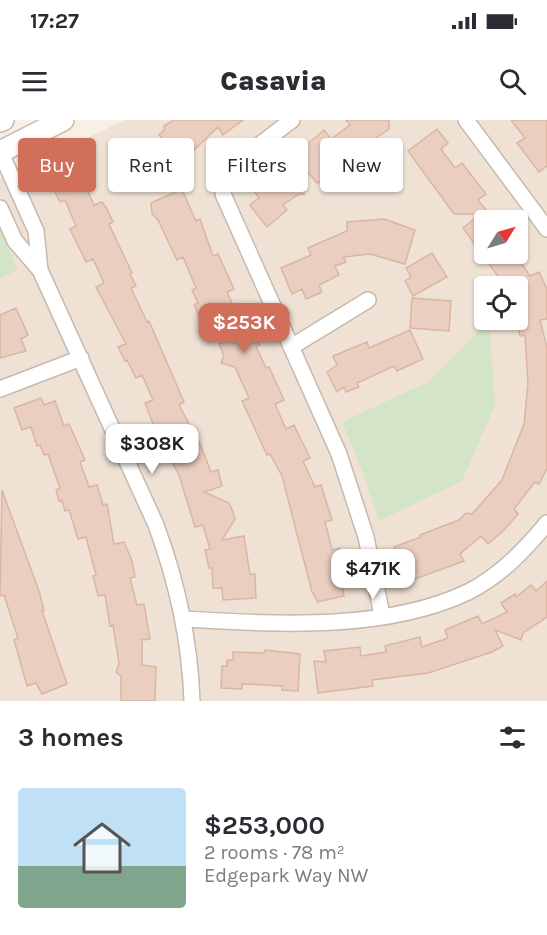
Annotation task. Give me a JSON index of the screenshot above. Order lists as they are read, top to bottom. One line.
{"north":"top right","page":{"status":"17:27","header":"Casavia","chip":["Buy","Rent","Filters","New"],"price":["$253K","$308K","$471K"],"heading":"3 homes","list":[{"name":"$253,000","note":"2 rooms · 78 m² · Edgepark Way NW"}]}}
